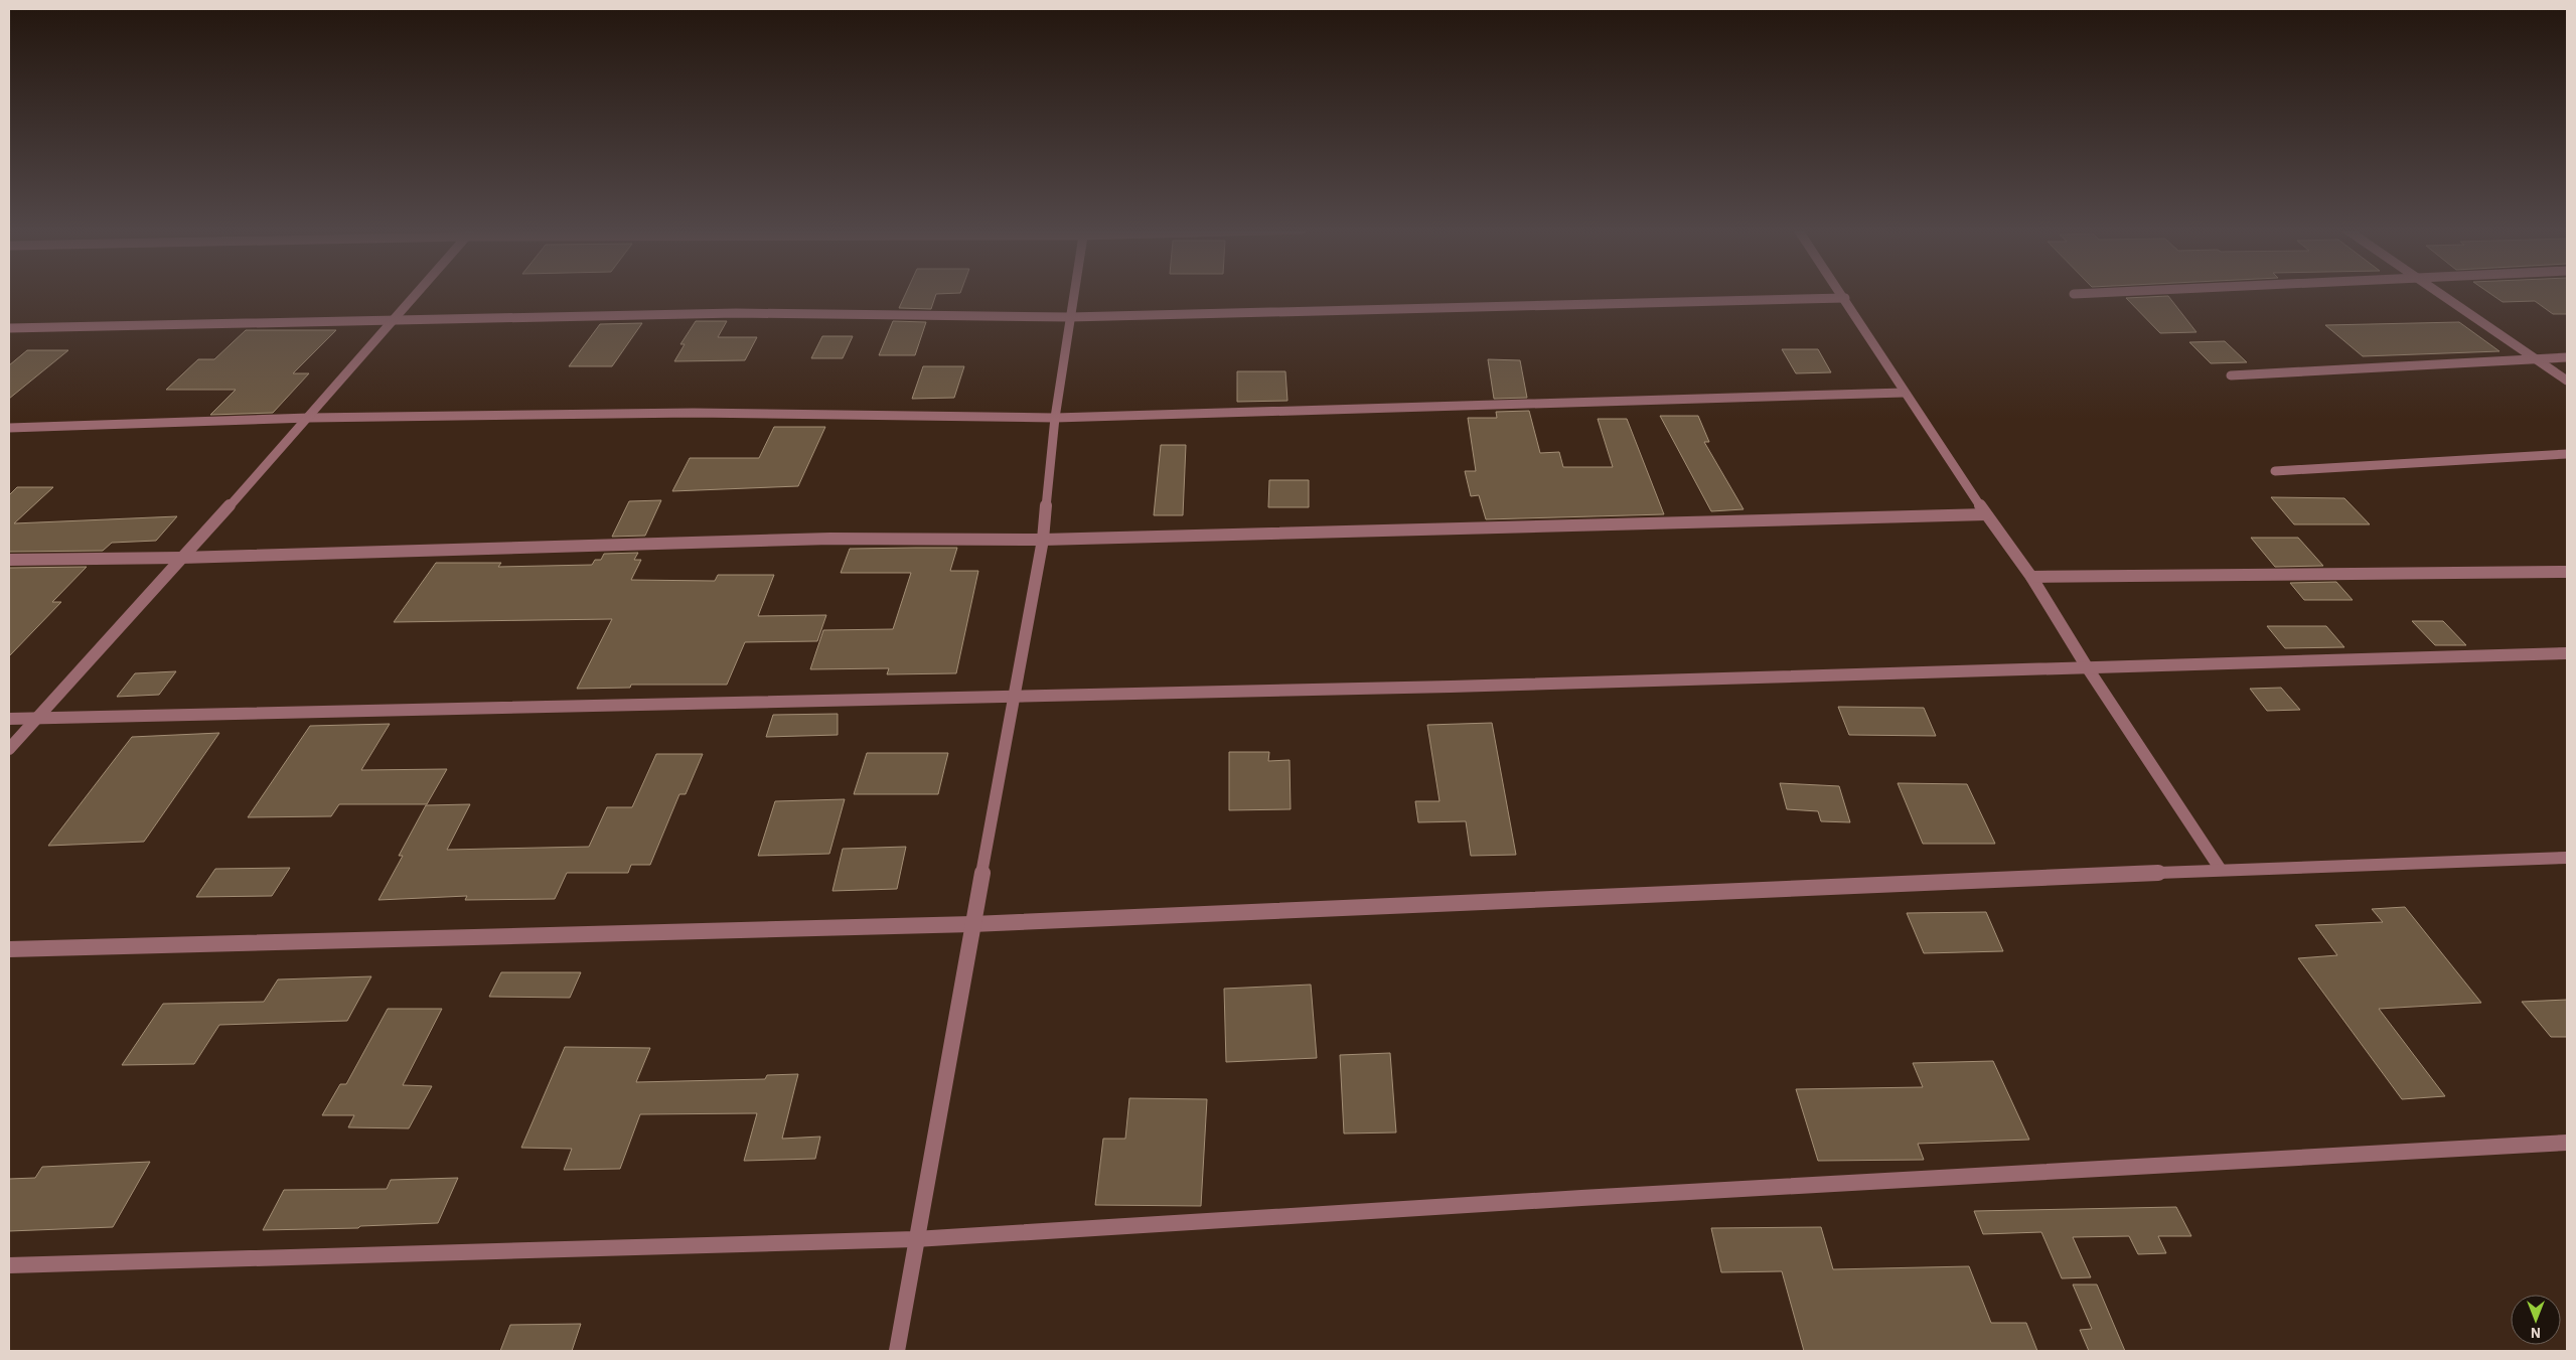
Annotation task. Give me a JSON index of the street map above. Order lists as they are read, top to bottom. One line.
{"north":"bottom"}
